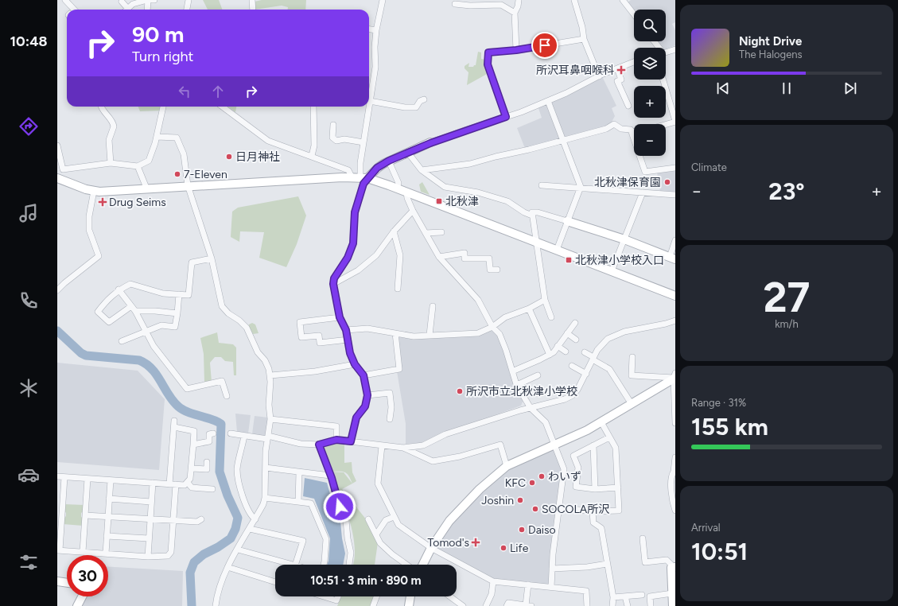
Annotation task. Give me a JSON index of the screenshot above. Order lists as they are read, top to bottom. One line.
{"places":{"health":["所沢耳鼻咽喉科","Drug Seims","Tomod's"],"other":["日月神社","7-Eleven","北秋津保育園","所沢市立北秋津小学校","わいず","KFC","Joshin","SOCOLA所沢","Daiso","Life"],"transit":["北秋津","北秋津小学校入口"]},"page":{"tabs":"10:48","map_buttons":["+","−"],"turn":["90 m","Turn right"],"song":["Night Drive","The Halogens"],"tile":["Climate",["27","km/h"],["Range · 31%","155 km"],["Arrival","10:51"]],"heat":["−","23°","+"],"limit":"30","trip":"10:51 · 3 min · 890 m"}}
